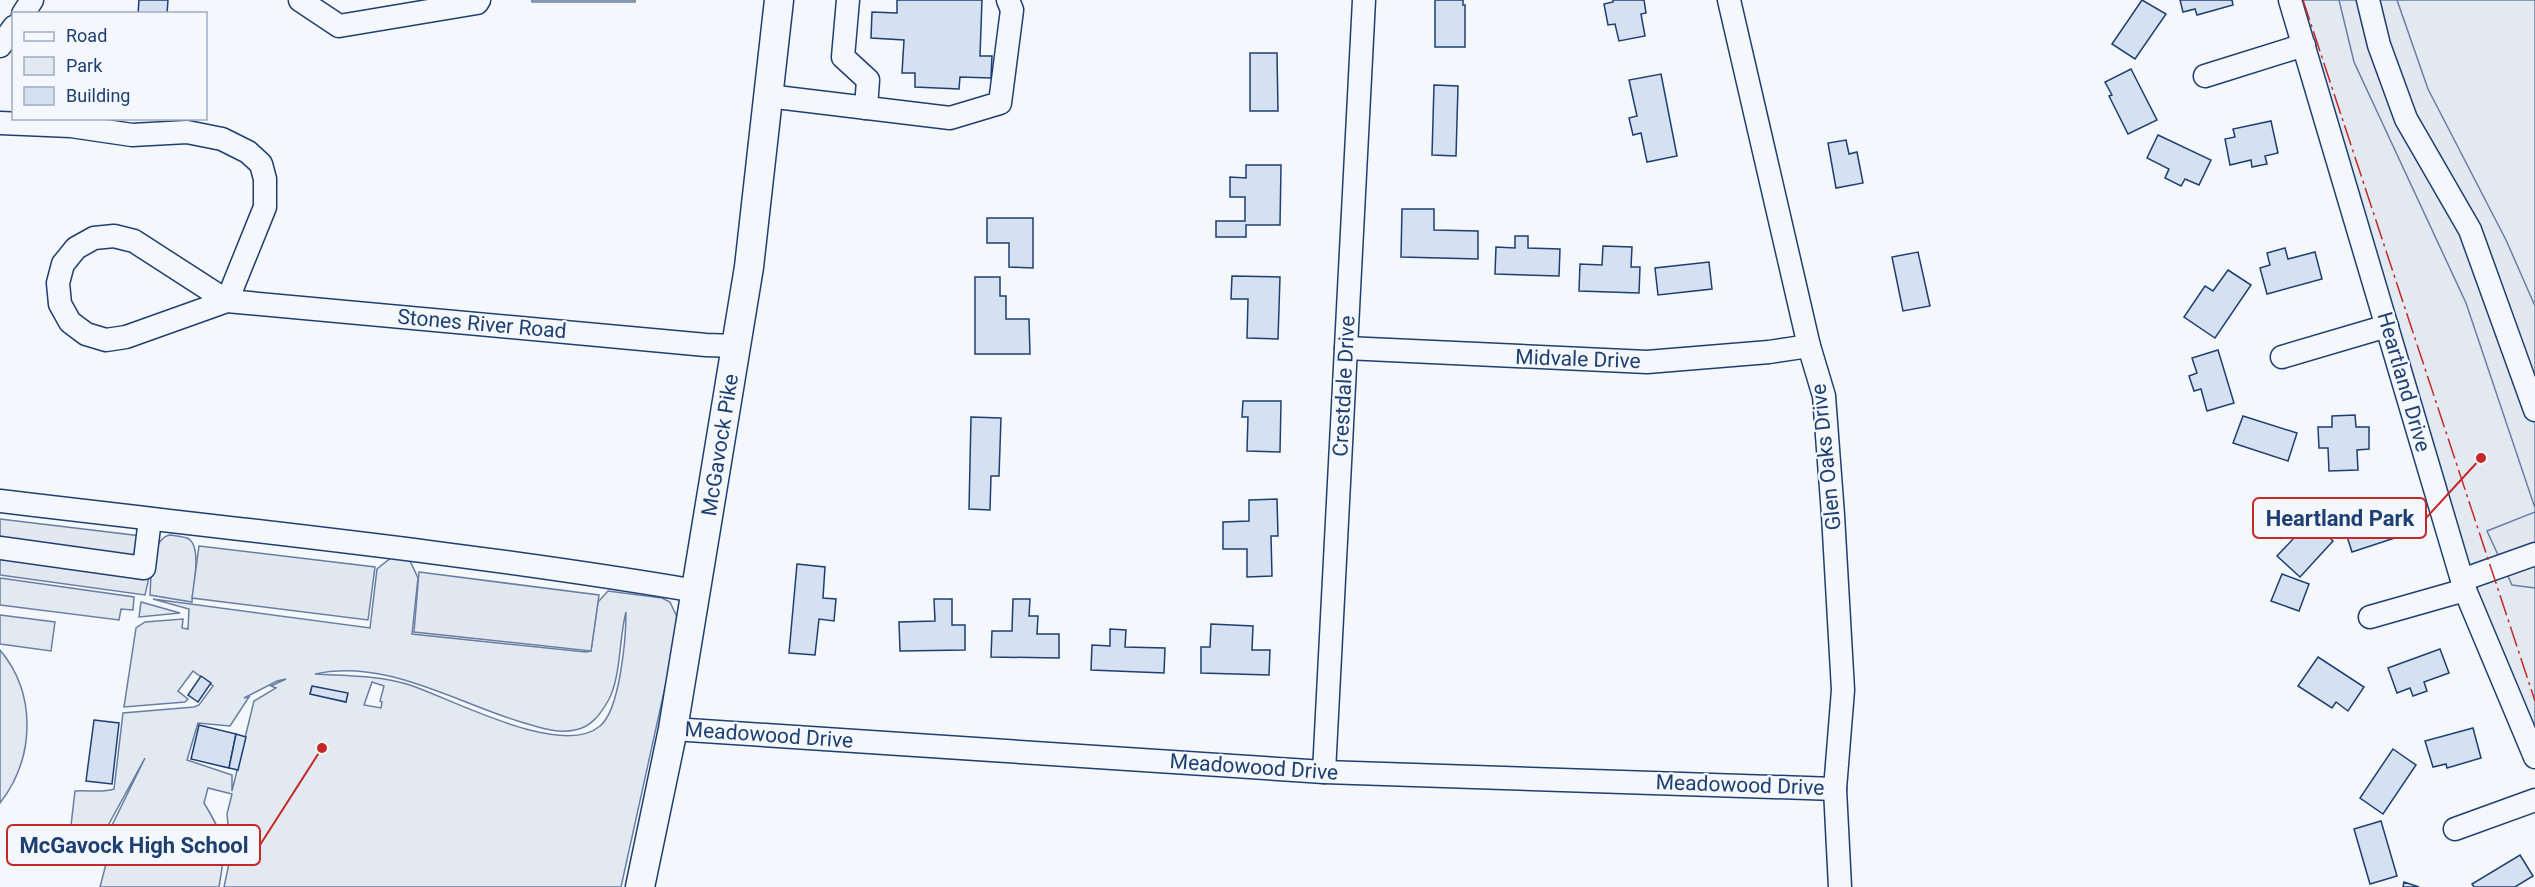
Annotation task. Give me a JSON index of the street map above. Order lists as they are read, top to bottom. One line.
{"streets":{"main road":["McGavock Pike"],"street":["Stones River Road","Midvale Drive","Heartland Drive","Crestdale Drive","Glen Oaks Drive","Meadowood Drive"]},"crossings":[["Stones River Road","McGavock Pike"],["Midvale Drive","Crestdale Drive"],["Midvale Drive","Glen Oaks Drive"],["Crestdale Drive","Meadowood Drive"],["McGavock Pike","Meadowood Drive"],["Glen Oaks Drive","Meadowood Drive"]],"places":["Heartland Park","McGavock High School"],"legend":["Road","Park","Building"]}
